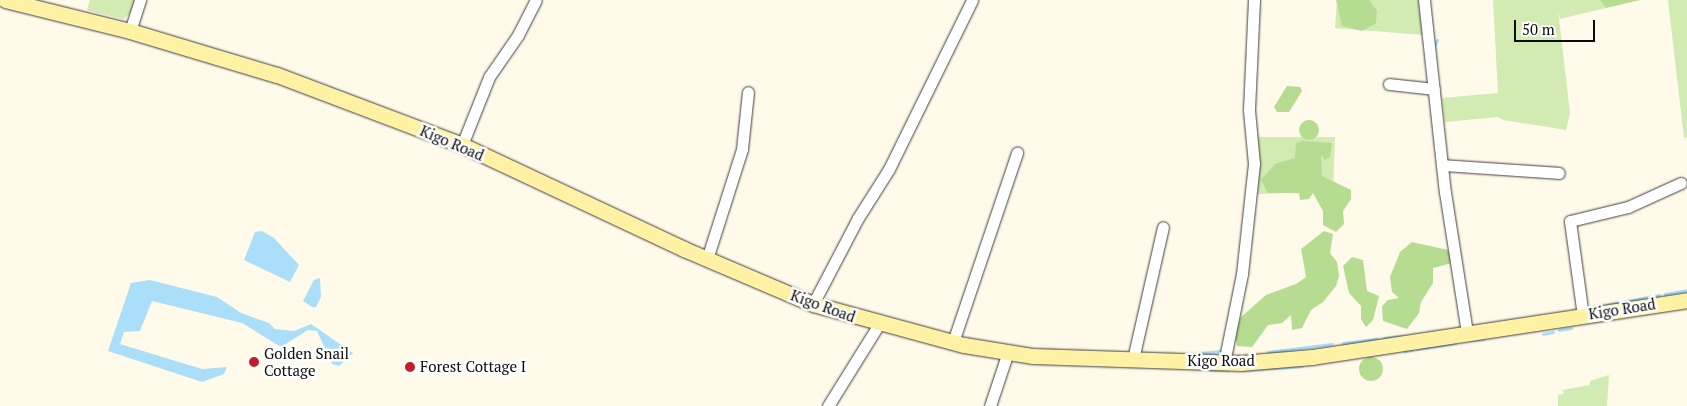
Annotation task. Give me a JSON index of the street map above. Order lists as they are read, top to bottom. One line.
{"streets":{"street":["Kigo Road"]},"places":["Golden Snail Cottage","Forest Cottage I"],"scale_bar":"50 m"}
